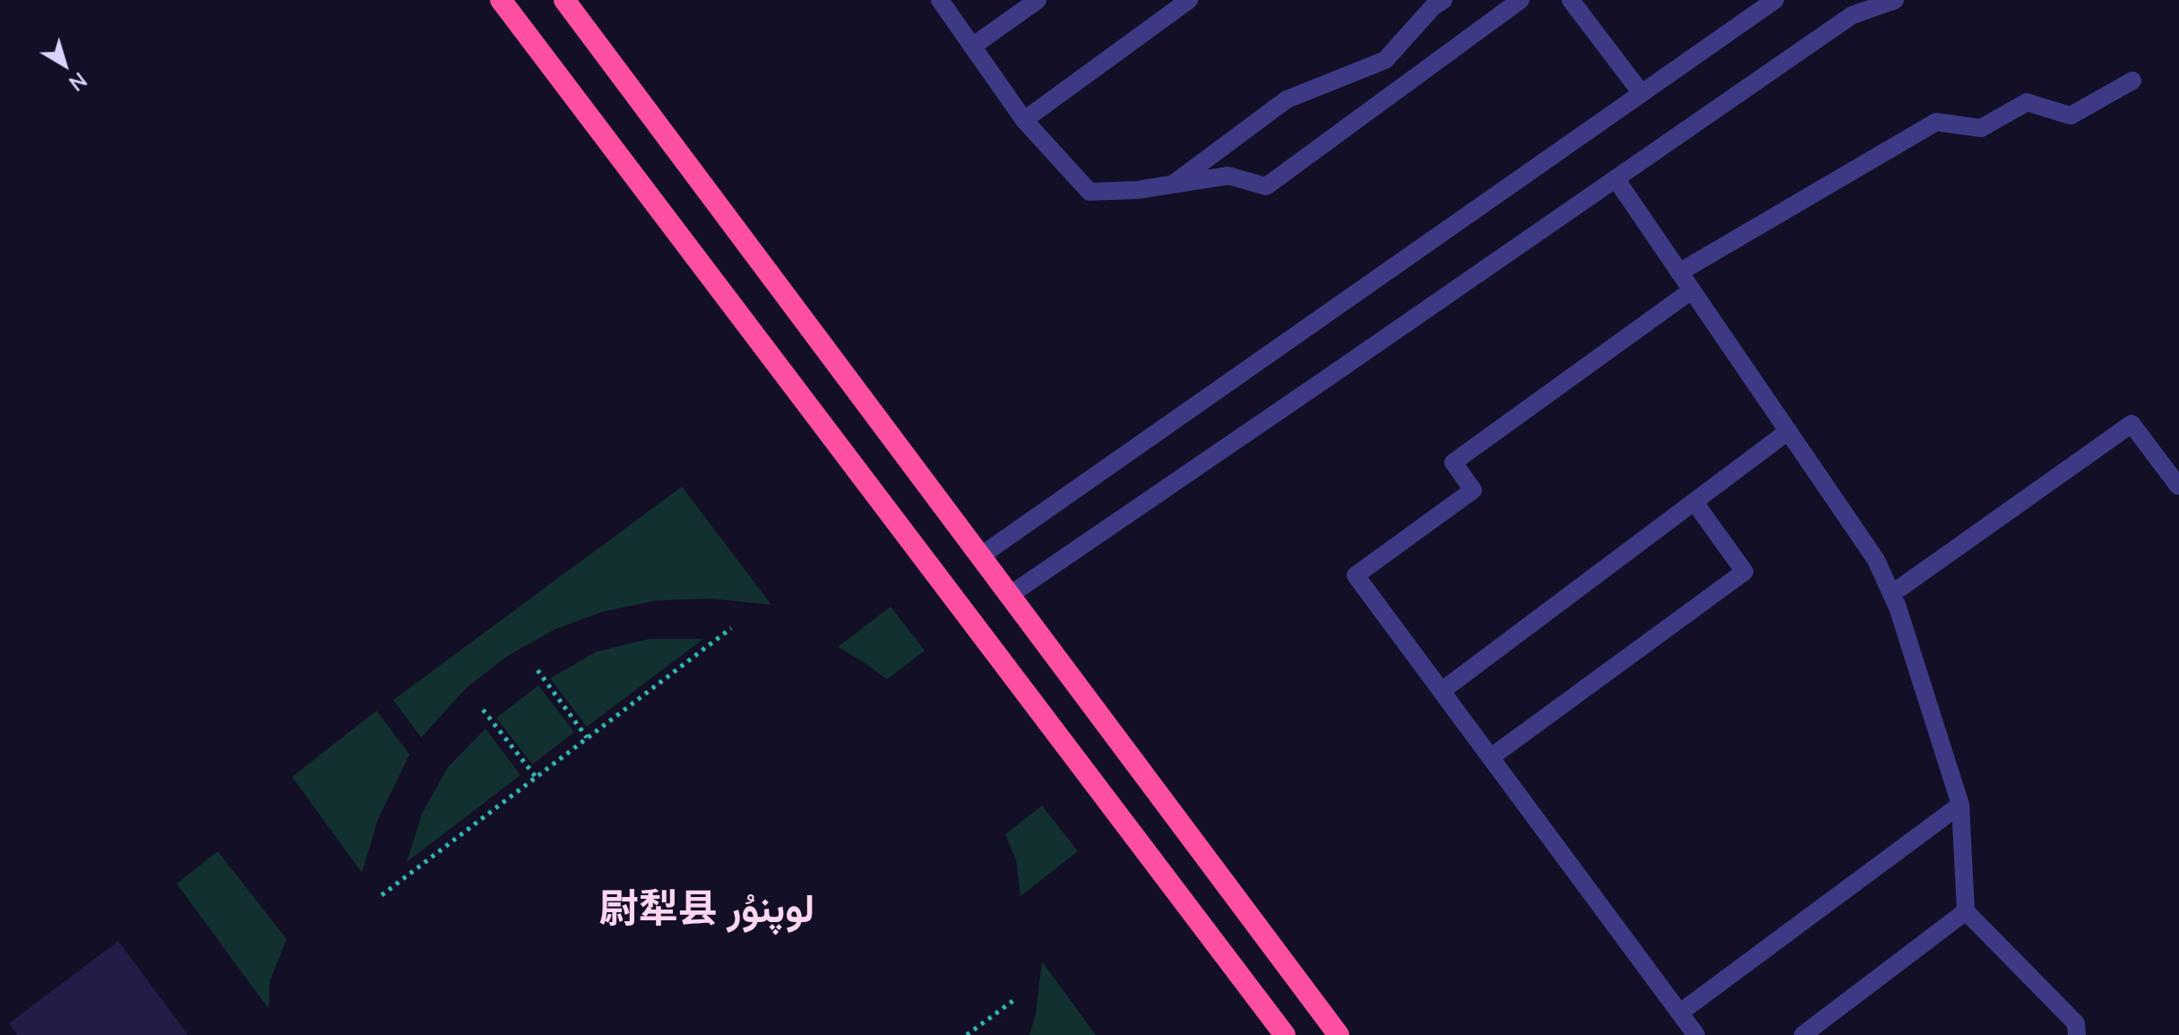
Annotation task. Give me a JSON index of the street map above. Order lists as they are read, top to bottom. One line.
{"districts":["尉犁县 لوپنۇر"],"north":"bottom right"}
